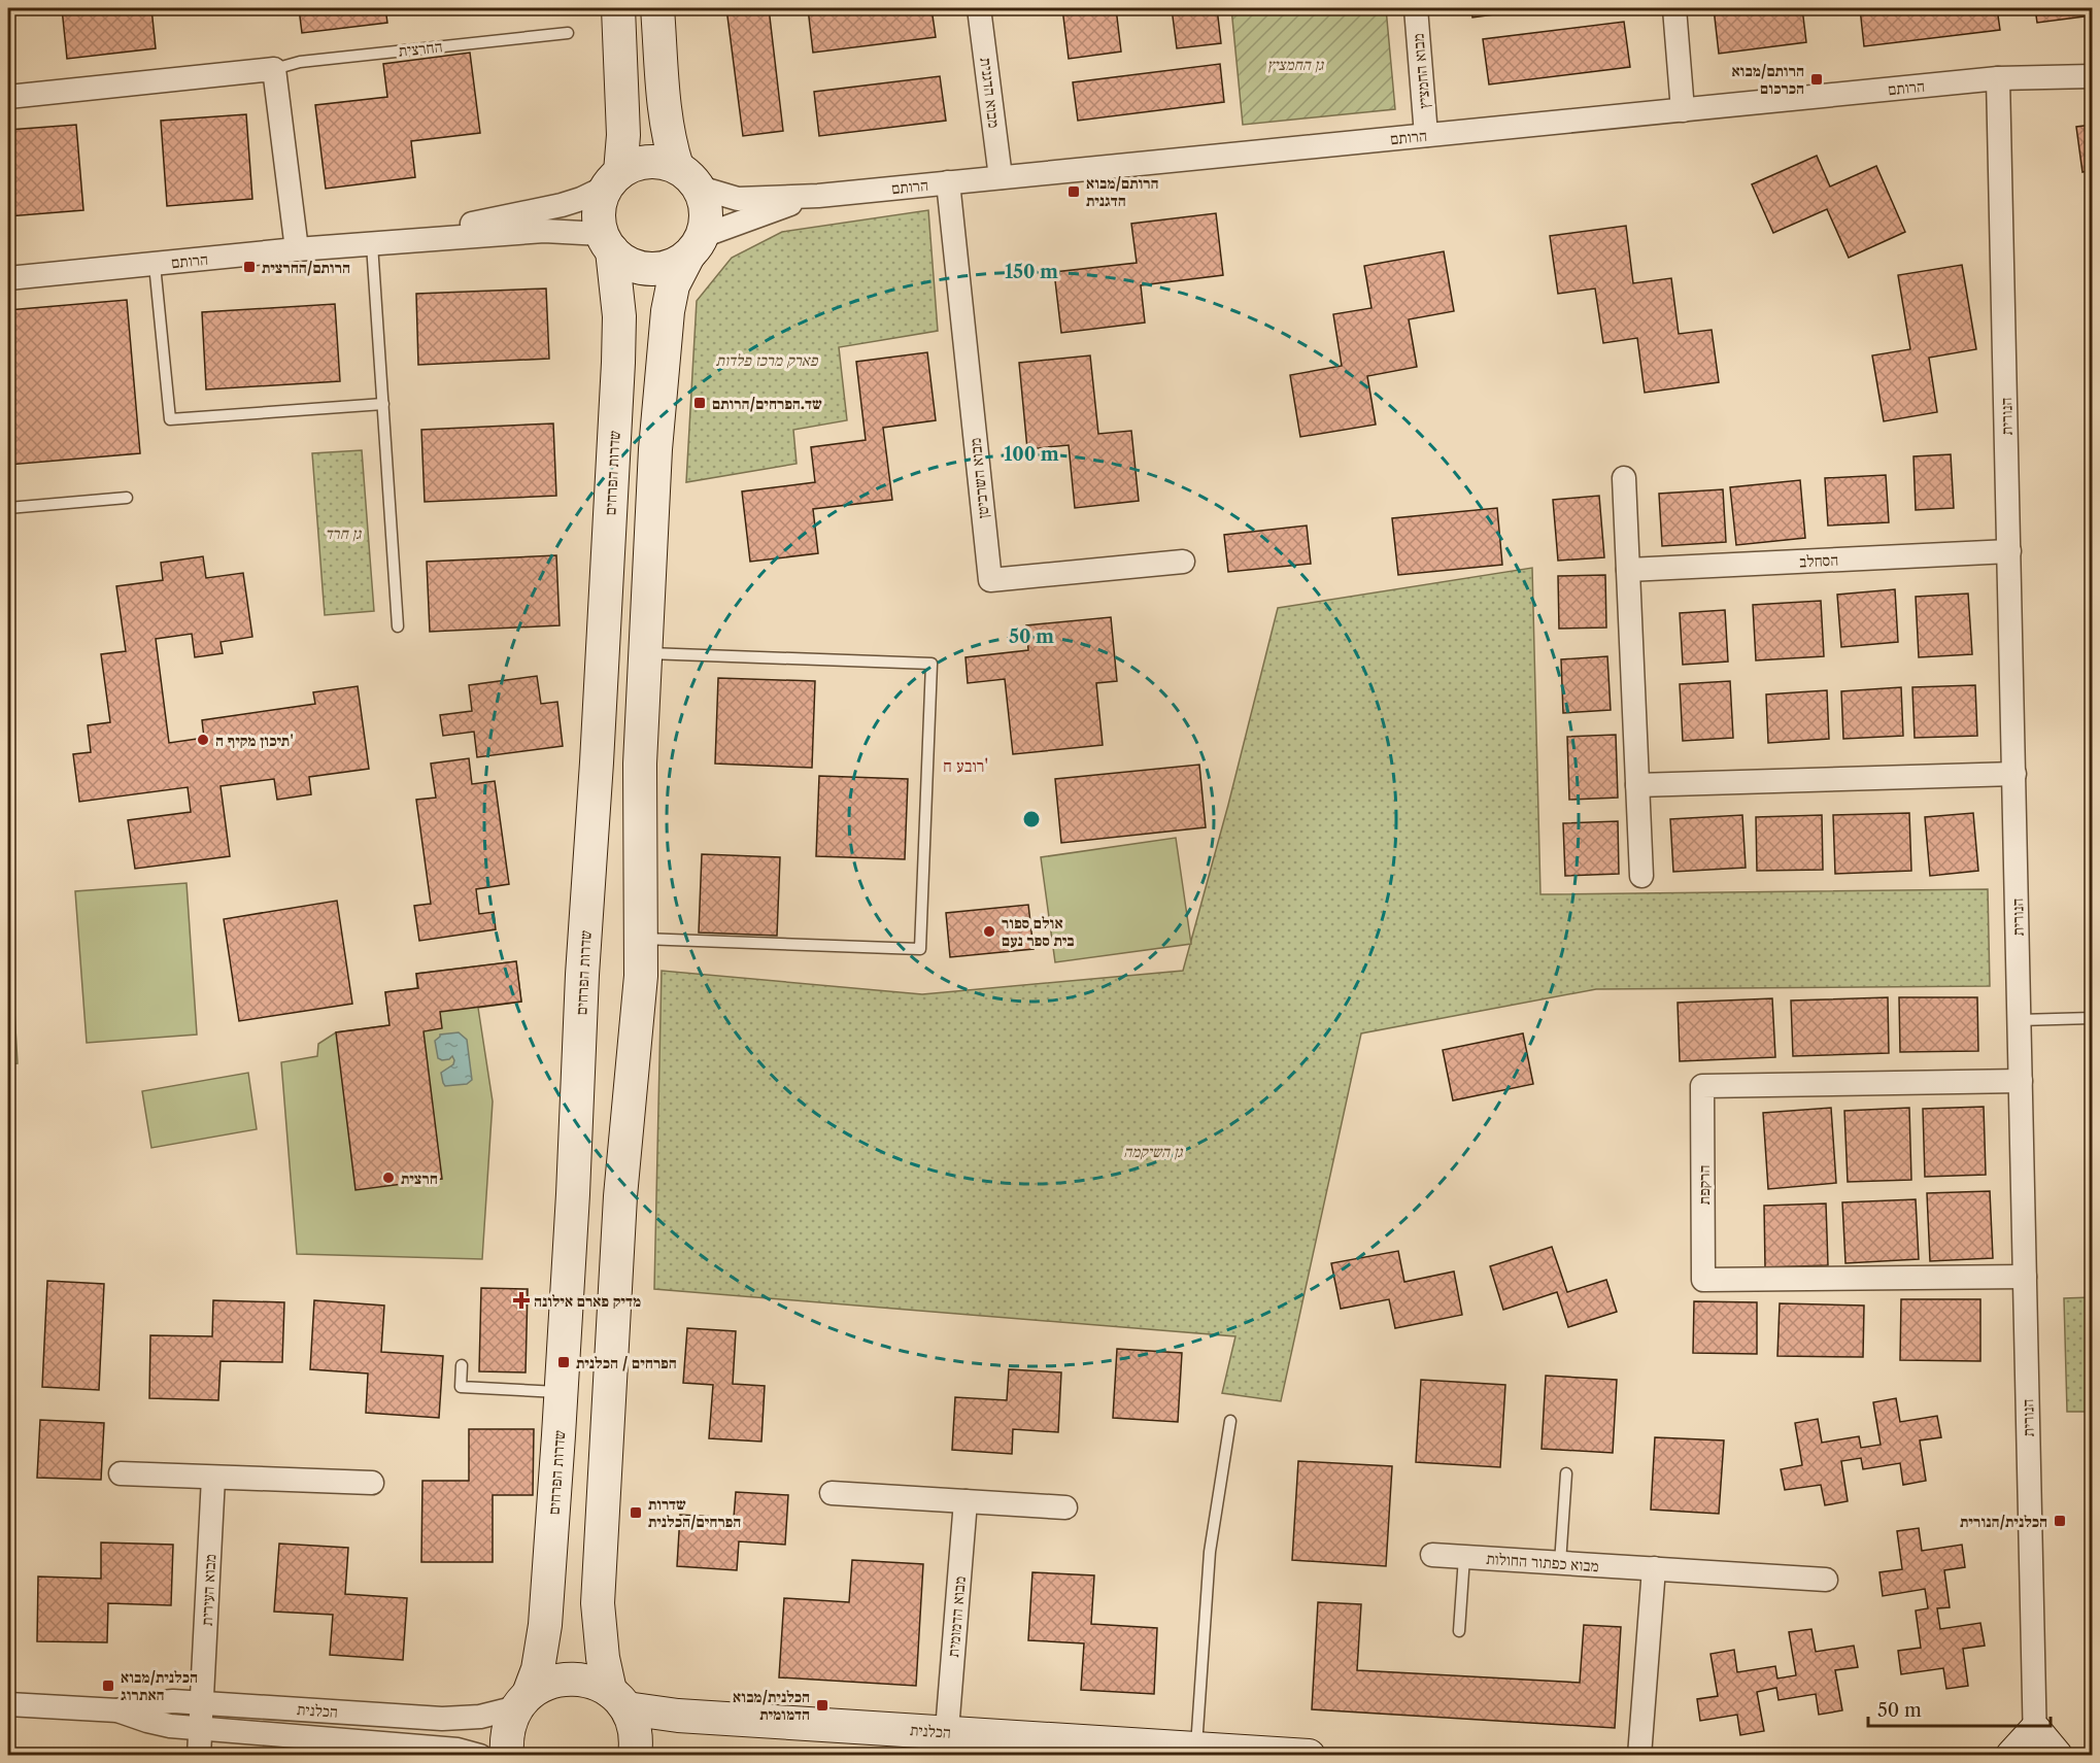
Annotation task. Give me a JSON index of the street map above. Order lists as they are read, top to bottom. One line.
{"streets":{"street":["החרצית","מבוא החמציץ","הרותם","מבוא הדגנית","הנורית","שדרות הפרחים","מבוא השרביטן","הסחלב","הרקפת","מבוא כפתור החולות","מבוא העירית","מבוא הדמומית","הכלנית"]},"crossings":[["מבוא החמציץ","הרותם"],["הרותם","מבוא הדגנית"],["הרותם","הנורית"],["הרותם","שדרות הפרחים"],["הרותם","מבוא השרביטן"],["הנורית","הסחלב"],["הנורית","הרקפת"],["שדרות הפרחים","הכלנית"],["מבוא העירית","הכלנית"],["מבוא הדמומית","הכלנית"]],"districts":["רובע ח'"],"parks":["גן החמציץ","פארק מרכז פלדות","גן חרד","גן השיקמה"],"places":{"transit":["הרותם/מבוא הכרכום","הרותם/מבוא הדגנית","הרותם/החרצית","שד.הפרחים/הרותם","הפרחים / הכלנית","שדרות הפרחים/הכלנית","הכלנית/הנורית","הכלנית/מבוא האתרוג","הכלנית/מבוא הדמומית"],"other":["תיכון מקיף ה'","אולם ספור בית ספר נעם","חרצית"],"health":["מדיק פארם אילונה"]},"scale_bar":"50 m","rings":["150 m","100 m","50 m"]}
